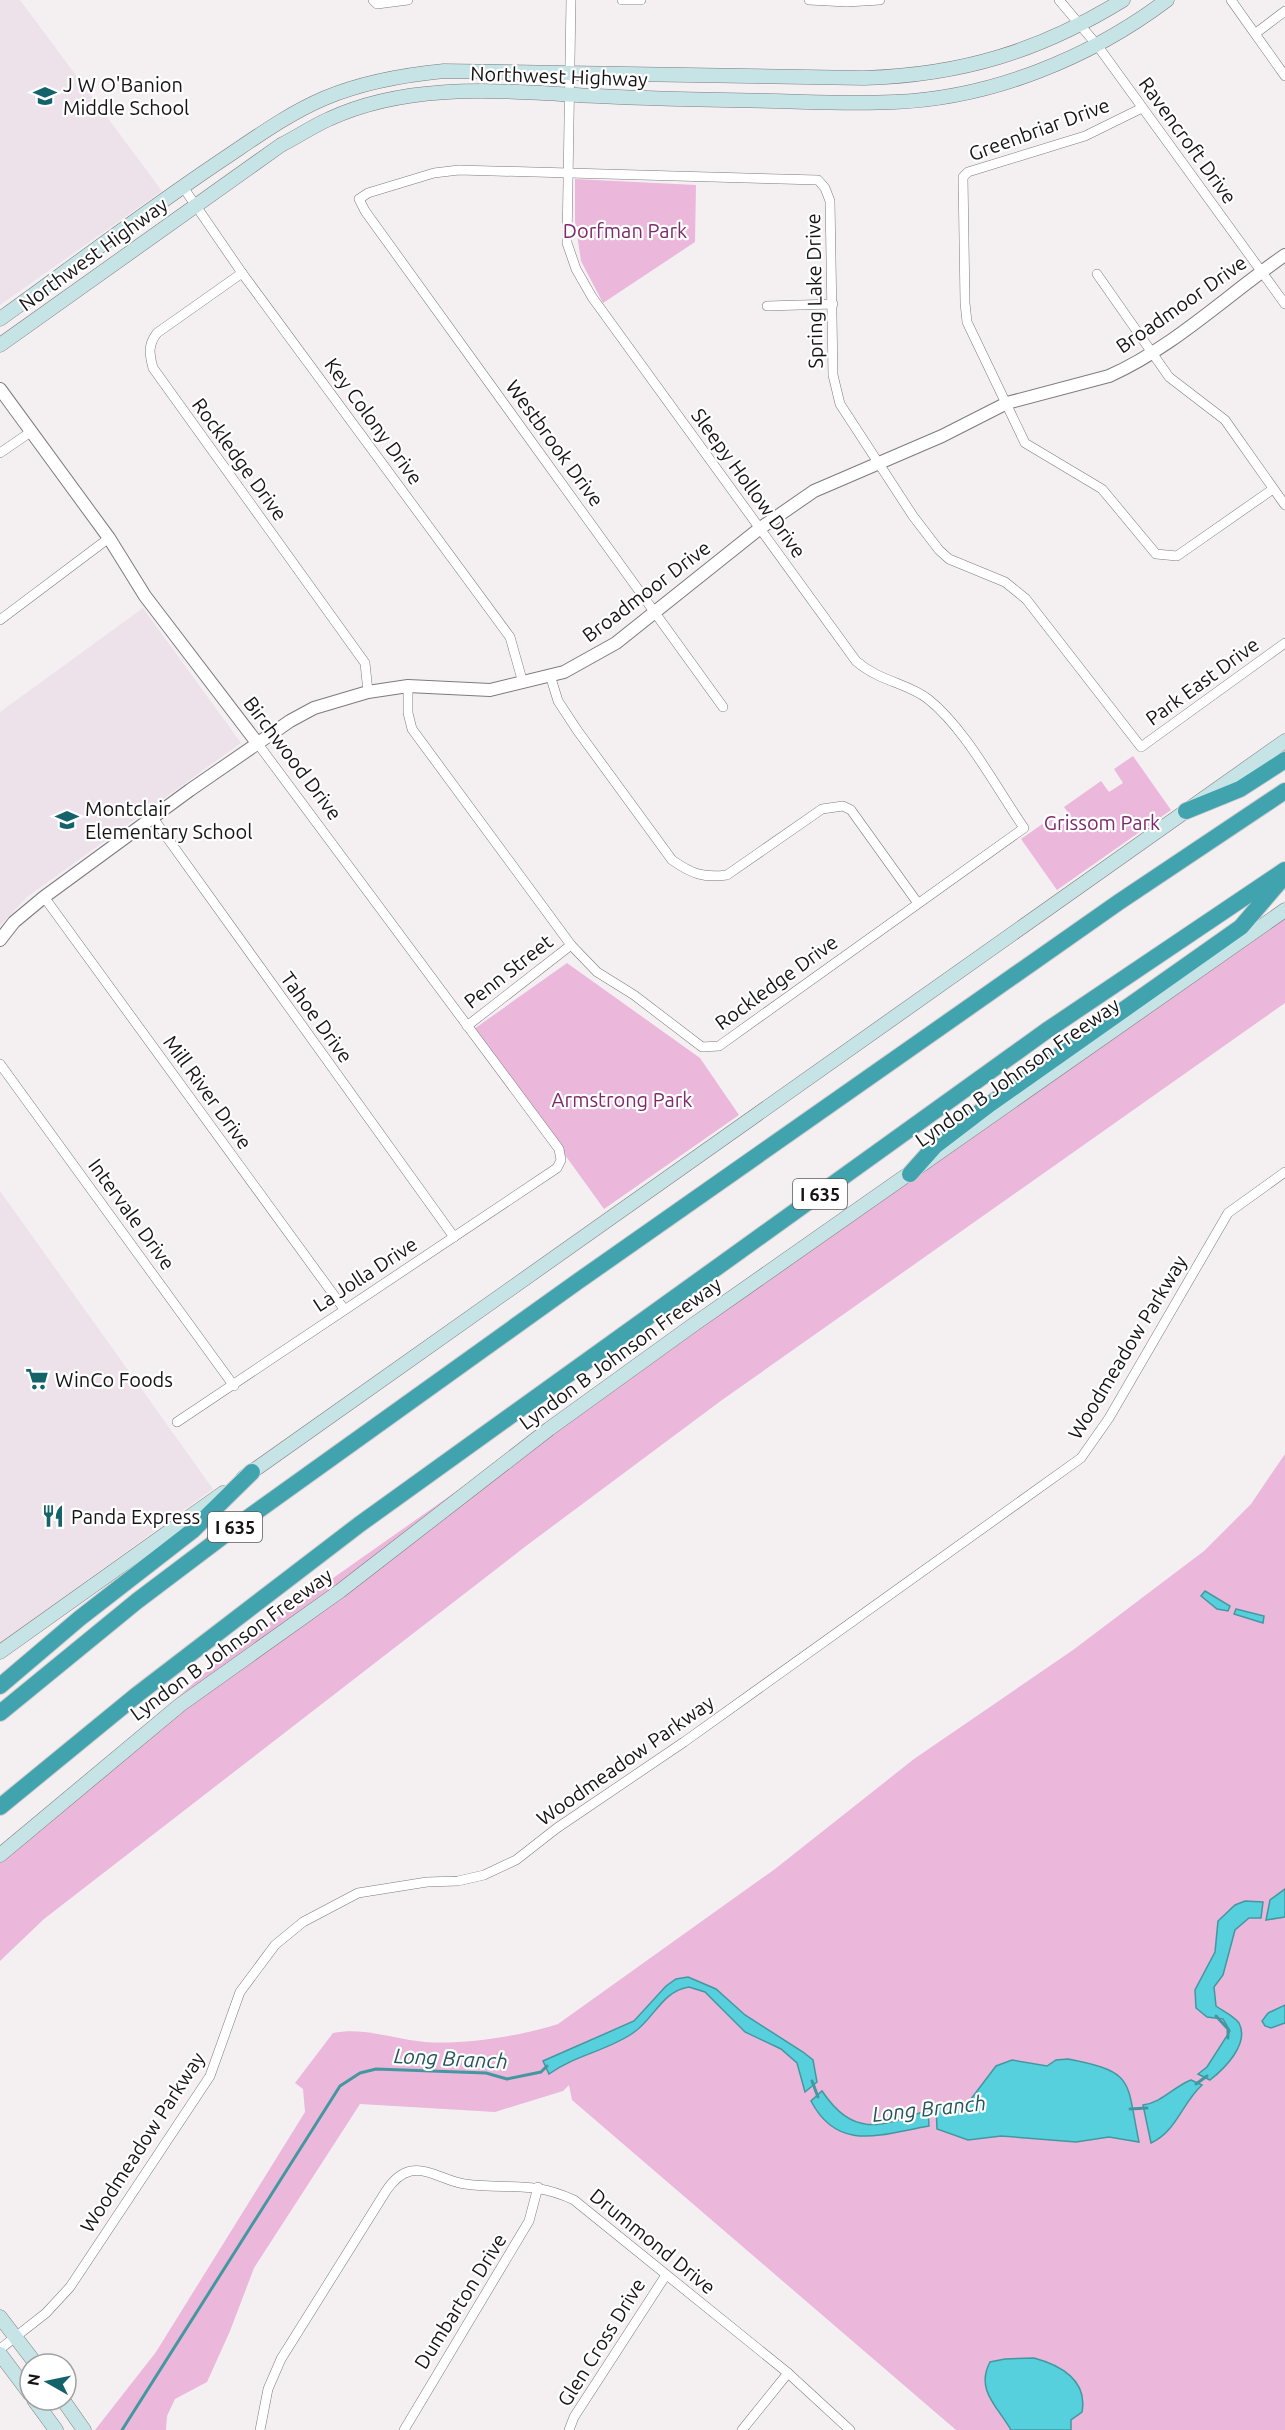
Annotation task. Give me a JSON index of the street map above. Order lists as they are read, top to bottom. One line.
{"streets":{"highway":["Lyndon B Johnson Freeway","I 635"],"main road":["Northwest Highway"],"street":["Greenbriar Drive","Ravencroft Drive","Spring Lake Drive","Broadmoor Drive","Key Colony Drive","Westbrook Drive","Rockledge Drive","Sleepy Hollow Drive","Park East Drive","Birchwood Drive","Penn Street","Tahoe Drive","Mill River Drive","Intervale Drive","La Jolla Drive","Woodmeadow Parkway","Drummond Drive","Dumbarton Drive","Glen Cross Drive"]},"crossings":[["Northwest Highway","Ravencroft Drive"],["Northwest Highway","Key Colony Drive"],["Northwest Highway","Sleepy Hollow Drive"],["Greenbriar Drive","Ravencroft Drive"],["Greenbriar Drive","Broadmoor Drive"],["Ravencroft Drive","Broadmoor Drive"],["Spring Lake Drive","Broadmoor Drive"],["Spring Lake Drive","Westbrook Drive"],["Spring Lake Drive","Sleepy Hollow Drive"],["Spring Lake Drive","Park East Drive"],["Broadmoor Drive","Key Colony Drive"],["Broadmoor Drive","Westbrook Drive"],["Broadmoor Drive","Rockledge Drive"],["Broadmoor Drive","Sleepy Hollow Drive"],["Broadmoor Drive","Birchwood Drive"],["Broadmoor Drive","Tahoe Drive"],["Broadmoor Drive","Mill River Drive"],["Key Colony Drive","Rockledge Drive"],["Rockledge Drive","Sleepy Hollow Drive"],["Rockledge Drive","Penn Street"],["Birchwood Drive","Penn Street"],["Birchwood Drive","La Jolla Drive"],["Tahoe Drive","La Jolla Drive"],["Mill River Drive","La Jolla Drive"],["Intervale Drive","La Jolla Drive"],["Drummond Drive","Dumbarton Drive"],["Drummond Drive","Glen Cross Drive"]],"water":["Long Branch"],"parks":["Dorfman Park","Grissom Park","Armstrong Park"],"places":{"school or university":["J W O'Banion Middle School","Montclair Elementary School"],"supermarket":["WinCo Foods"],"restaurant":["Panda Express"]},"north":"left"}
